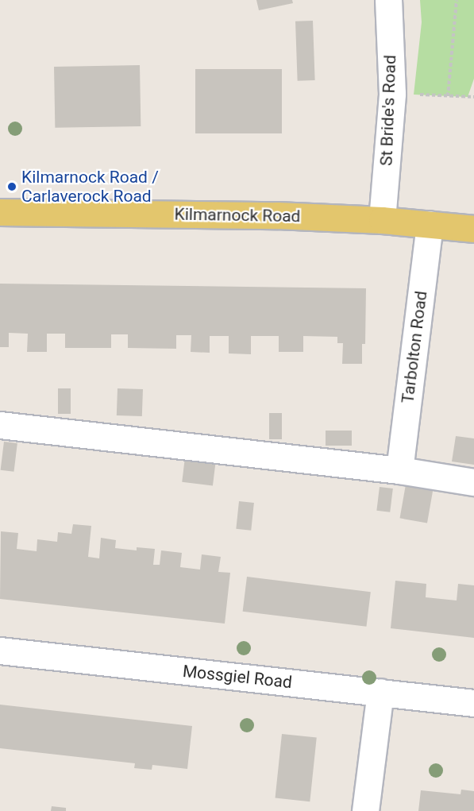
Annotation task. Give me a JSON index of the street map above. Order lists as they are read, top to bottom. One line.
{"streets":{"main road":["Kilmarnock Road"],"street":["St Bride's Road","Tarbolton Road","Mossgiel Road"]},"crossings":[["St Bride's Road","Kilmarnock Road"],["Kilmarnock Road","Tarbolton Road"]],"places":["Kilmarnock Road / Carlaverock Road"]}
